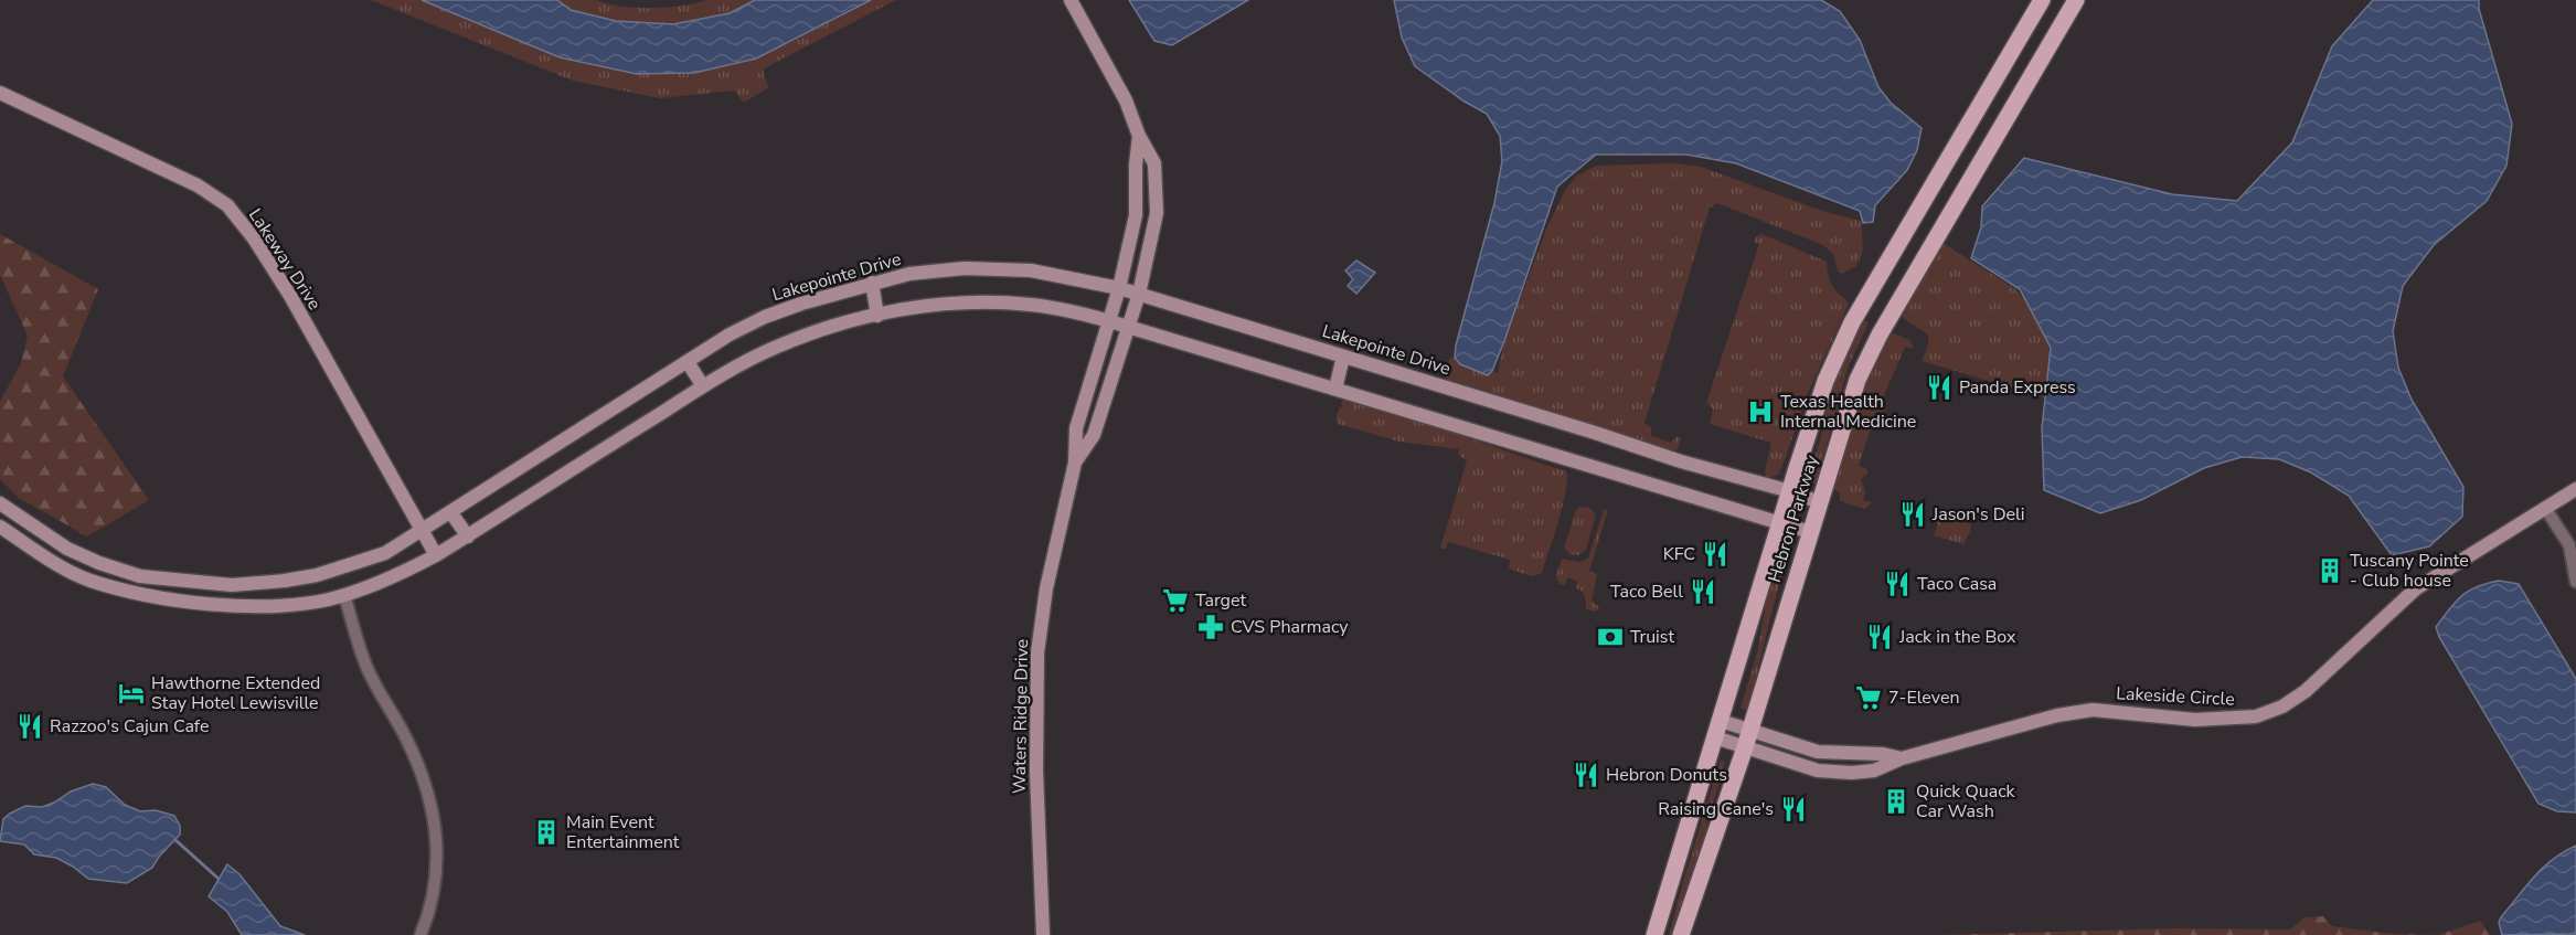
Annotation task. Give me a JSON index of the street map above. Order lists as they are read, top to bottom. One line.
{"streets":{"main road":["Lakeway Drive","Lakepointe Drive","Hebron Parkway","Lakeside Circle","Waters Ridge Drive"]},"crossings":[["Lakeway Drive","Lakepointe Drive"],["Lakepointe Drive","Hebron Parkway"],["Lakepointe Drive","Waters Ridge Drive"],["Hebron Parkway","Lakeside Circle"]],"places":{"restaurant":["Panda Express","Jason's Deli","KFC","Taco Casa","Taco Bell","Jack in the Box","Razzoo's Cajun Cafe","Hebron Donuts","Raising Cane's"],"hospital":["Texas Health Internal Medicine"],"building":["Tuscany Pointe - Club house","Quick Quack Car Wash","Main Event Entertainment"],"supermarket":["Target","7-Eleven"],"pharmacy":["CVS Pharmacy"],"bank":["Truist"],"hotel":["Hawthorne Extended Stay Hotel Lewisville"]}}
